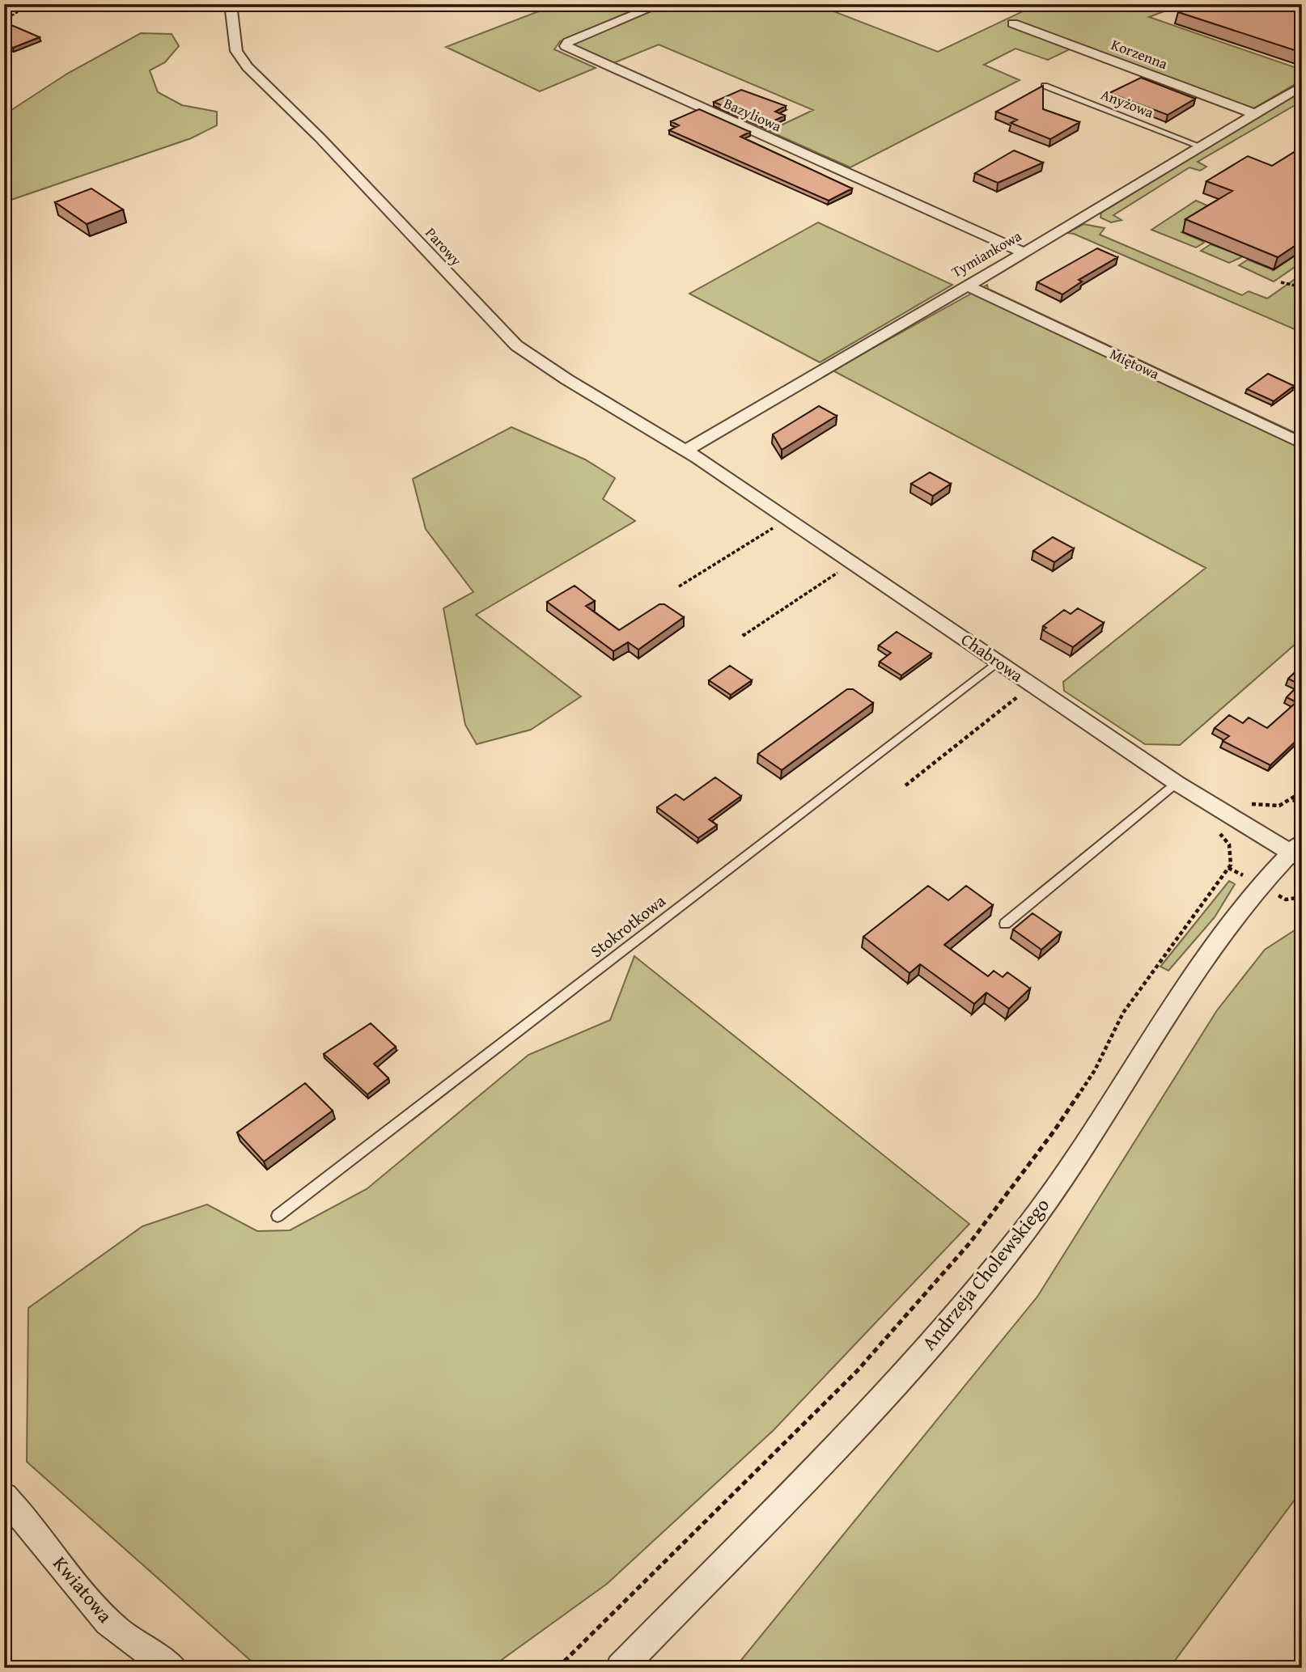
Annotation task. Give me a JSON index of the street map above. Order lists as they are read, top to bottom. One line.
{"streets":{"street":["Korzenna","Bazyliowa","Parowy","Tymiankowa","Miętowa","Chabrowa","Andrzeja Cholewskiego","Kwiatowa"],"lane":["Anyżowa","Stokrotkowa"]},"crossings":[["Korzenna","Tymiankowa"],["Anyżowa","Tymiankowa"],["Bazyliowa","Tymiankowa"],["Parowy","Tymiankowa"],["Parowy","Chabrowa"],["Tymiankowa","Miętowa"],["Tymiankowa","Chabrowa"],["Chabrowa","Stokrotkowa"],["Chabrowa","Andrzeja Cholewskiego"]]}
